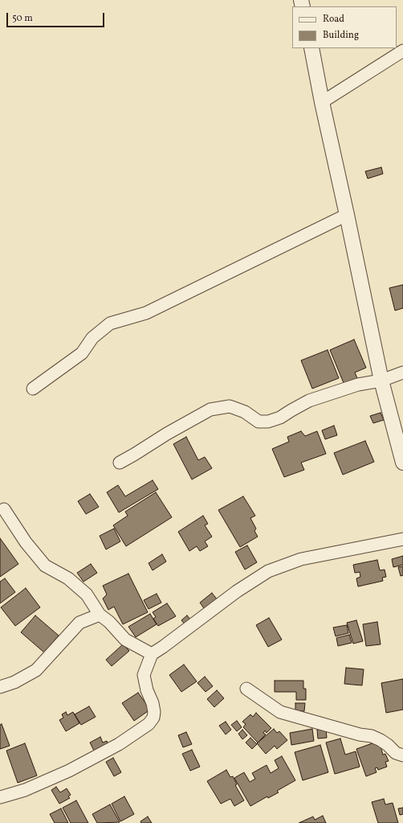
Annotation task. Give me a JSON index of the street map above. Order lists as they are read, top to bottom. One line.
{"legend":["Road","Building"],"scale_bar":"50 m"}
